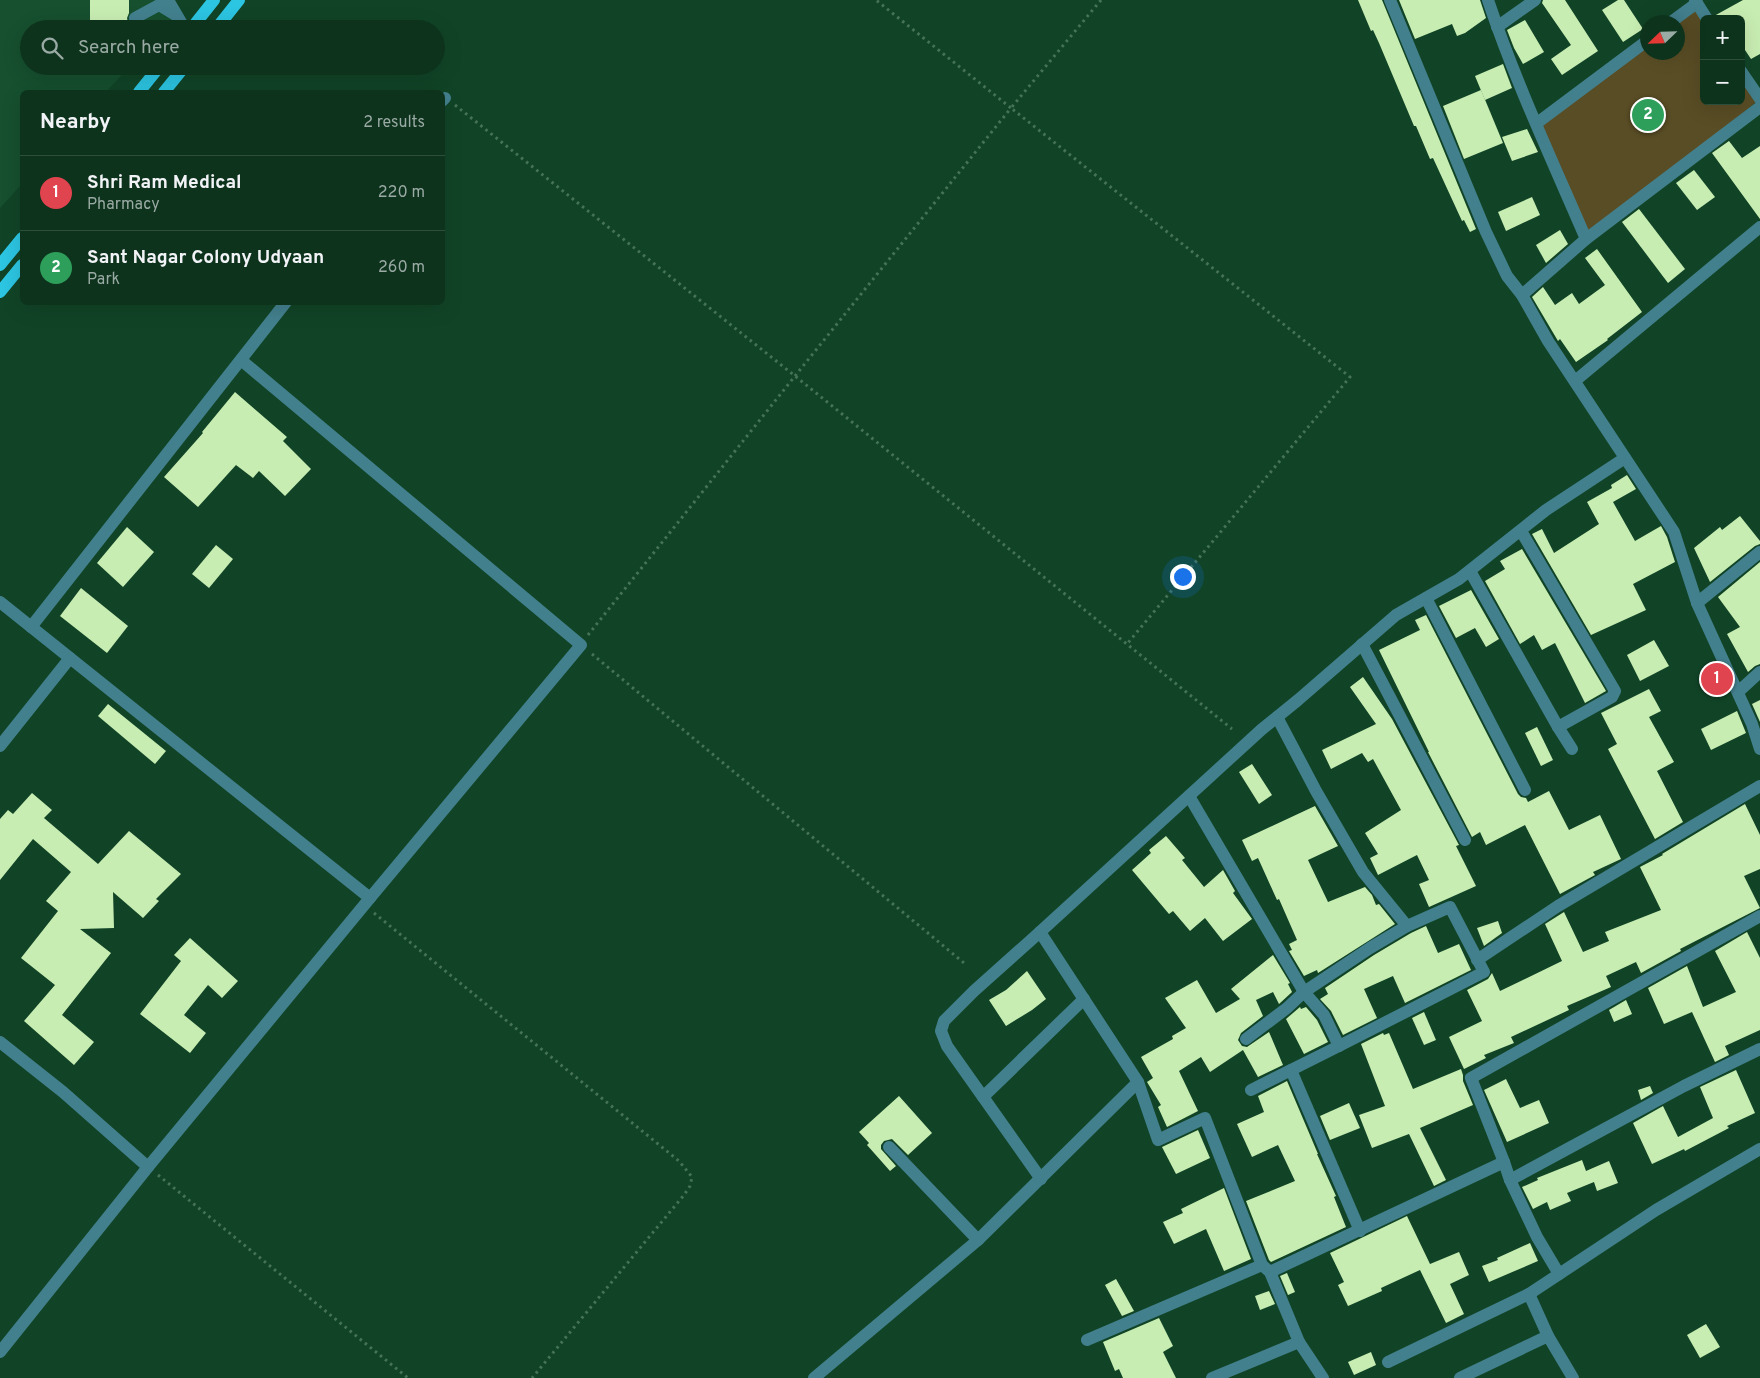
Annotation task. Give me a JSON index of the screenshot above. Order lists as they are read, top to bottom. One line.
{"north":"bottom left","page":{"map_buttons":["+","−"],"search":"Search here","heading":["Nearby","2 results"],"pins":["2","1"],"list":[{"mark":"1","name":"Shri Ram Medical","note":"Pharmacy","value":"220 m"},{"mark":"2","name":"Sant Nagar Colony Udyaan","note":"Park","value":"260 m"}]}}
